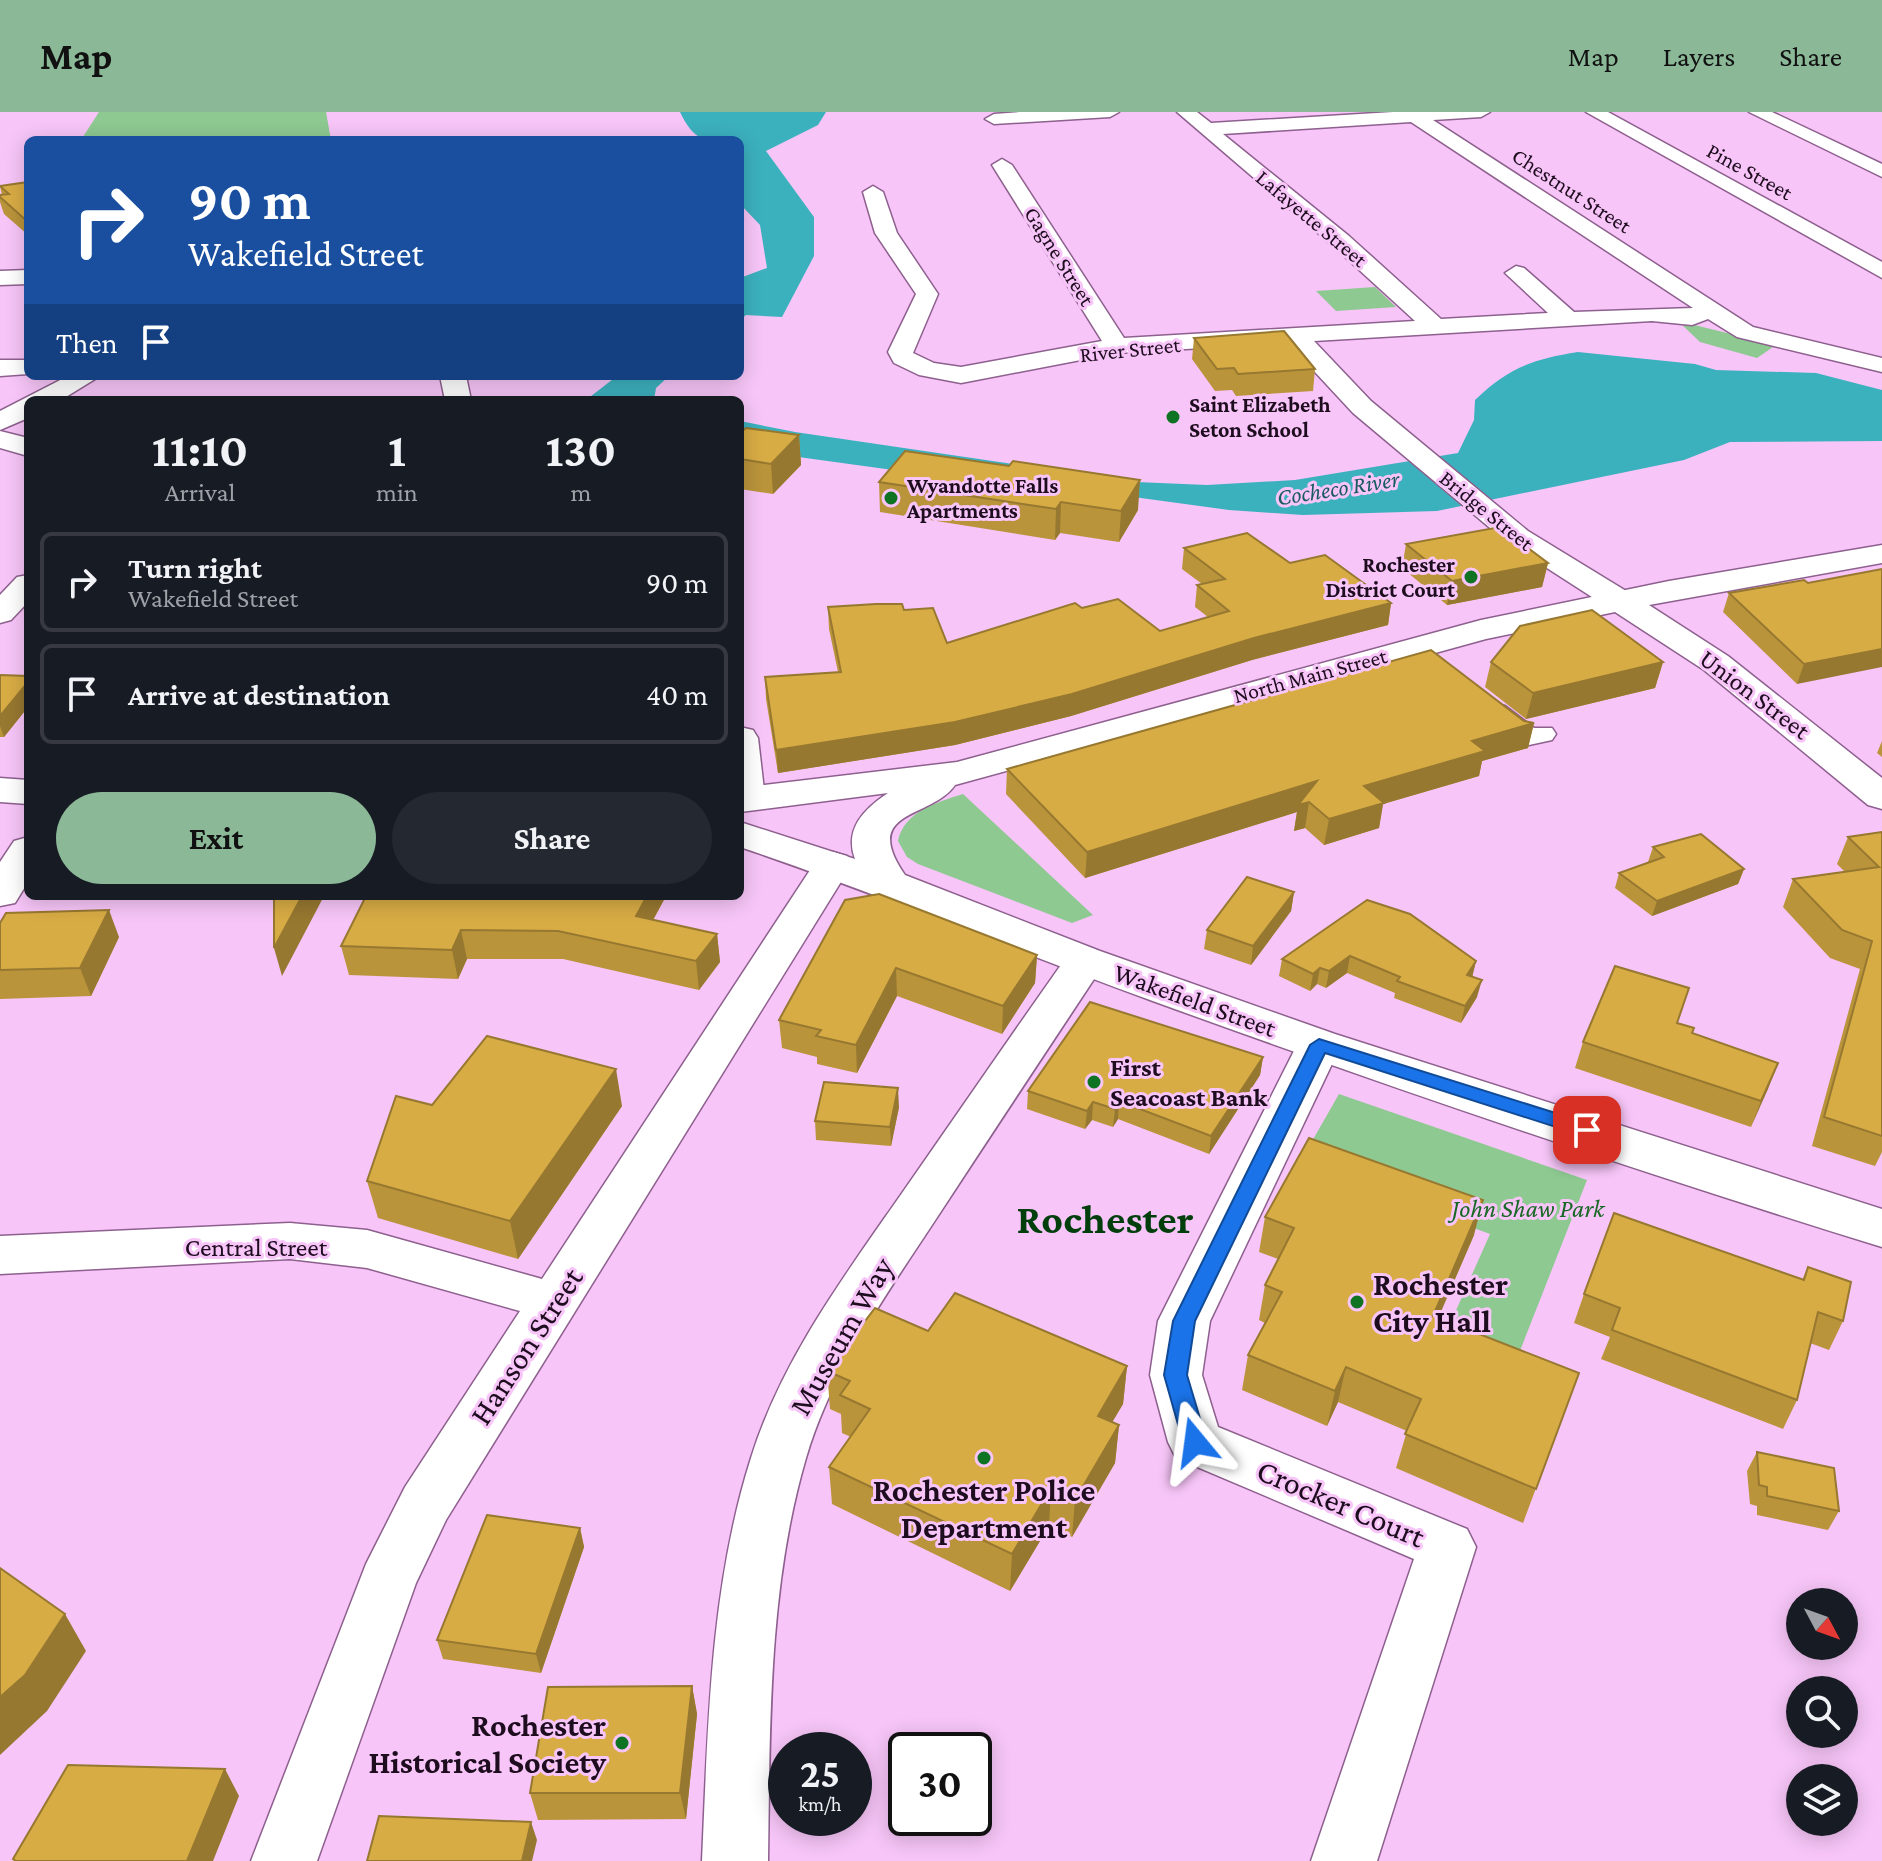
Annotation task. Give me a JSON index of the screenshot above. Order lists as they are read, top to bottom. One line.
{"streets":{"main road":["North Main Street","Union Street","Wakefield Street"],"street":["Pine Street","Chestnut Street","Lafayette Street","Gagne Street","River Street","Bridge Street","Central Street","Museum Way","Hanson Street","Crocker Court"]},"crossings":[["Chestnut Street","River Street"],["Lafayette Street","River Street"],["Gagne Street","River Street"],["River Street","Bridge Street"],["Bridge Street","North Main Street"],["Bridge Street","Union Street"],["North Main Street","Union Street"],["Wakefield Street","Museum Way"],["Wakefield Street","Hanson Street"],["Wakefield Street","Crocker Court"],["Central Street","Hanson Street"]],"districts":["Rochester"],"water":["Cocheco River"],"parks":["John Shaw Park"],"places":["Saint Elizabeth Seton School","Wyandotte Falls Apartments","Rochester District Court","First Seacoast Bank","Rochester City Hall","Rochester Police Department","Rochester Historical Society"],"north":"bottom right","page":{"header":"Map","nav":["Map","Layers","Share"],"turn":["90 m","Wakefield Street"],"then":"Then","eta":["11:10","Arrival","1","min","130","m"],"list":[{"name":"Turn right","note":"Wakefield Street","value":"90 m"},{"name":"Arrive at destination","value":"40 m"}],"buttons":["Exit","Share"],"speed":"25 km/h","limit":"30"}}
